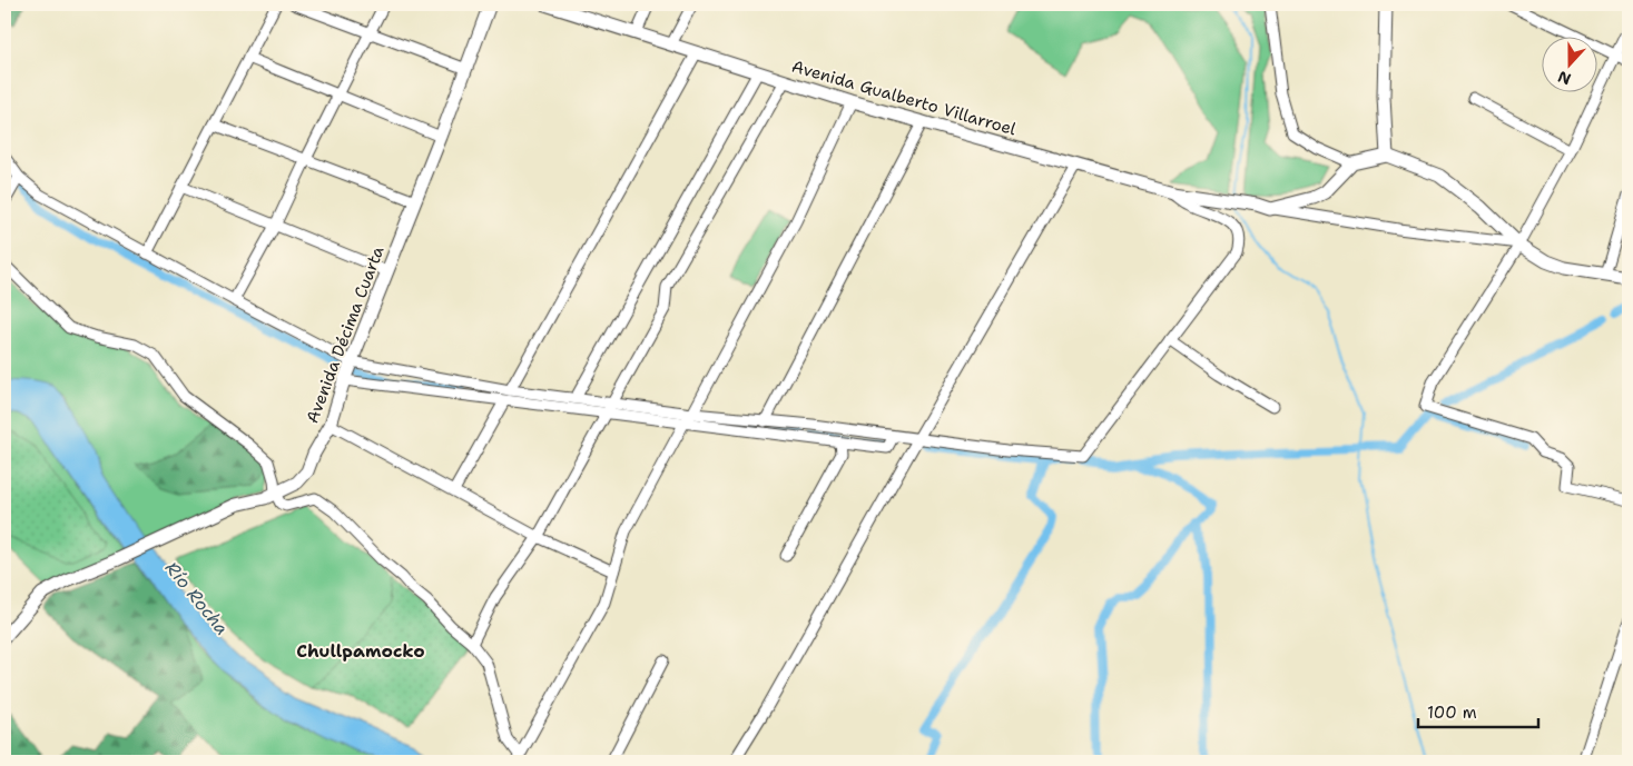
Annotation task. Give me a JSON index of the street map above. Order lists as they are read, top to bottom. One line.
{"streets":{"main road":["Avenida Gualberto Villarroel","Avenida Décima Cuarta"]},"districts":["Chullpamocko"],"water":["Río Rocha"],"scale_bar":"100 m","north":"bottom"}
